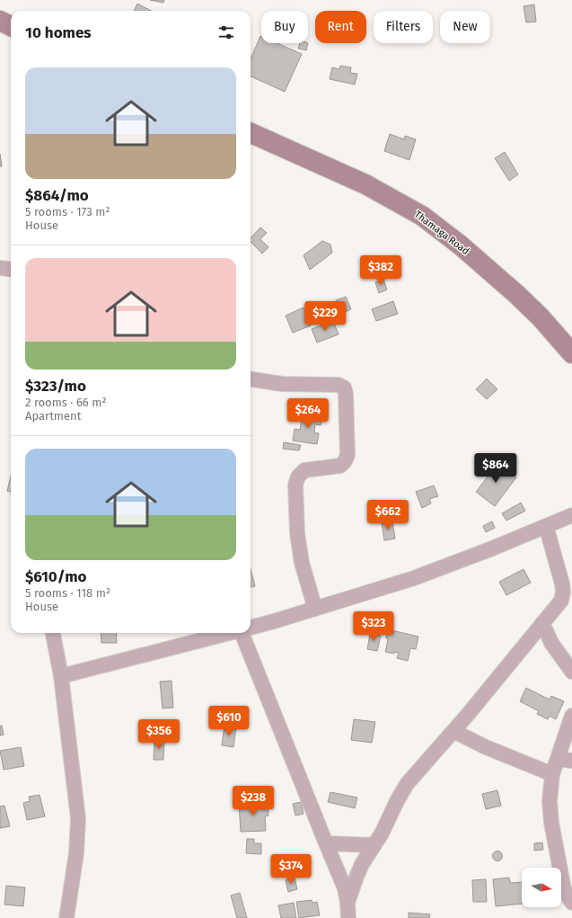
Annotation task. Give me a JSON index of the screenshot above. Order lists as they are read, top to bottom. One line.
{"streets":{"main road":["Thamaga Road"]},"north":"right","page":{"chip":["Buy","Rent","Filters","New"],"heading":"10 homes","list":[{"name":"$864/mo","note":"5 rooms · 173 m² · House"},{"name":"$323/mo","note":"2 rooms · 66 m² · Apartment"},{"name":"$610/mo","note":"5 rooms · 118 m² · House"}],"price":["$382","$229","$264","$864","$662","$323","$610","$356","$238","$374"]}}
